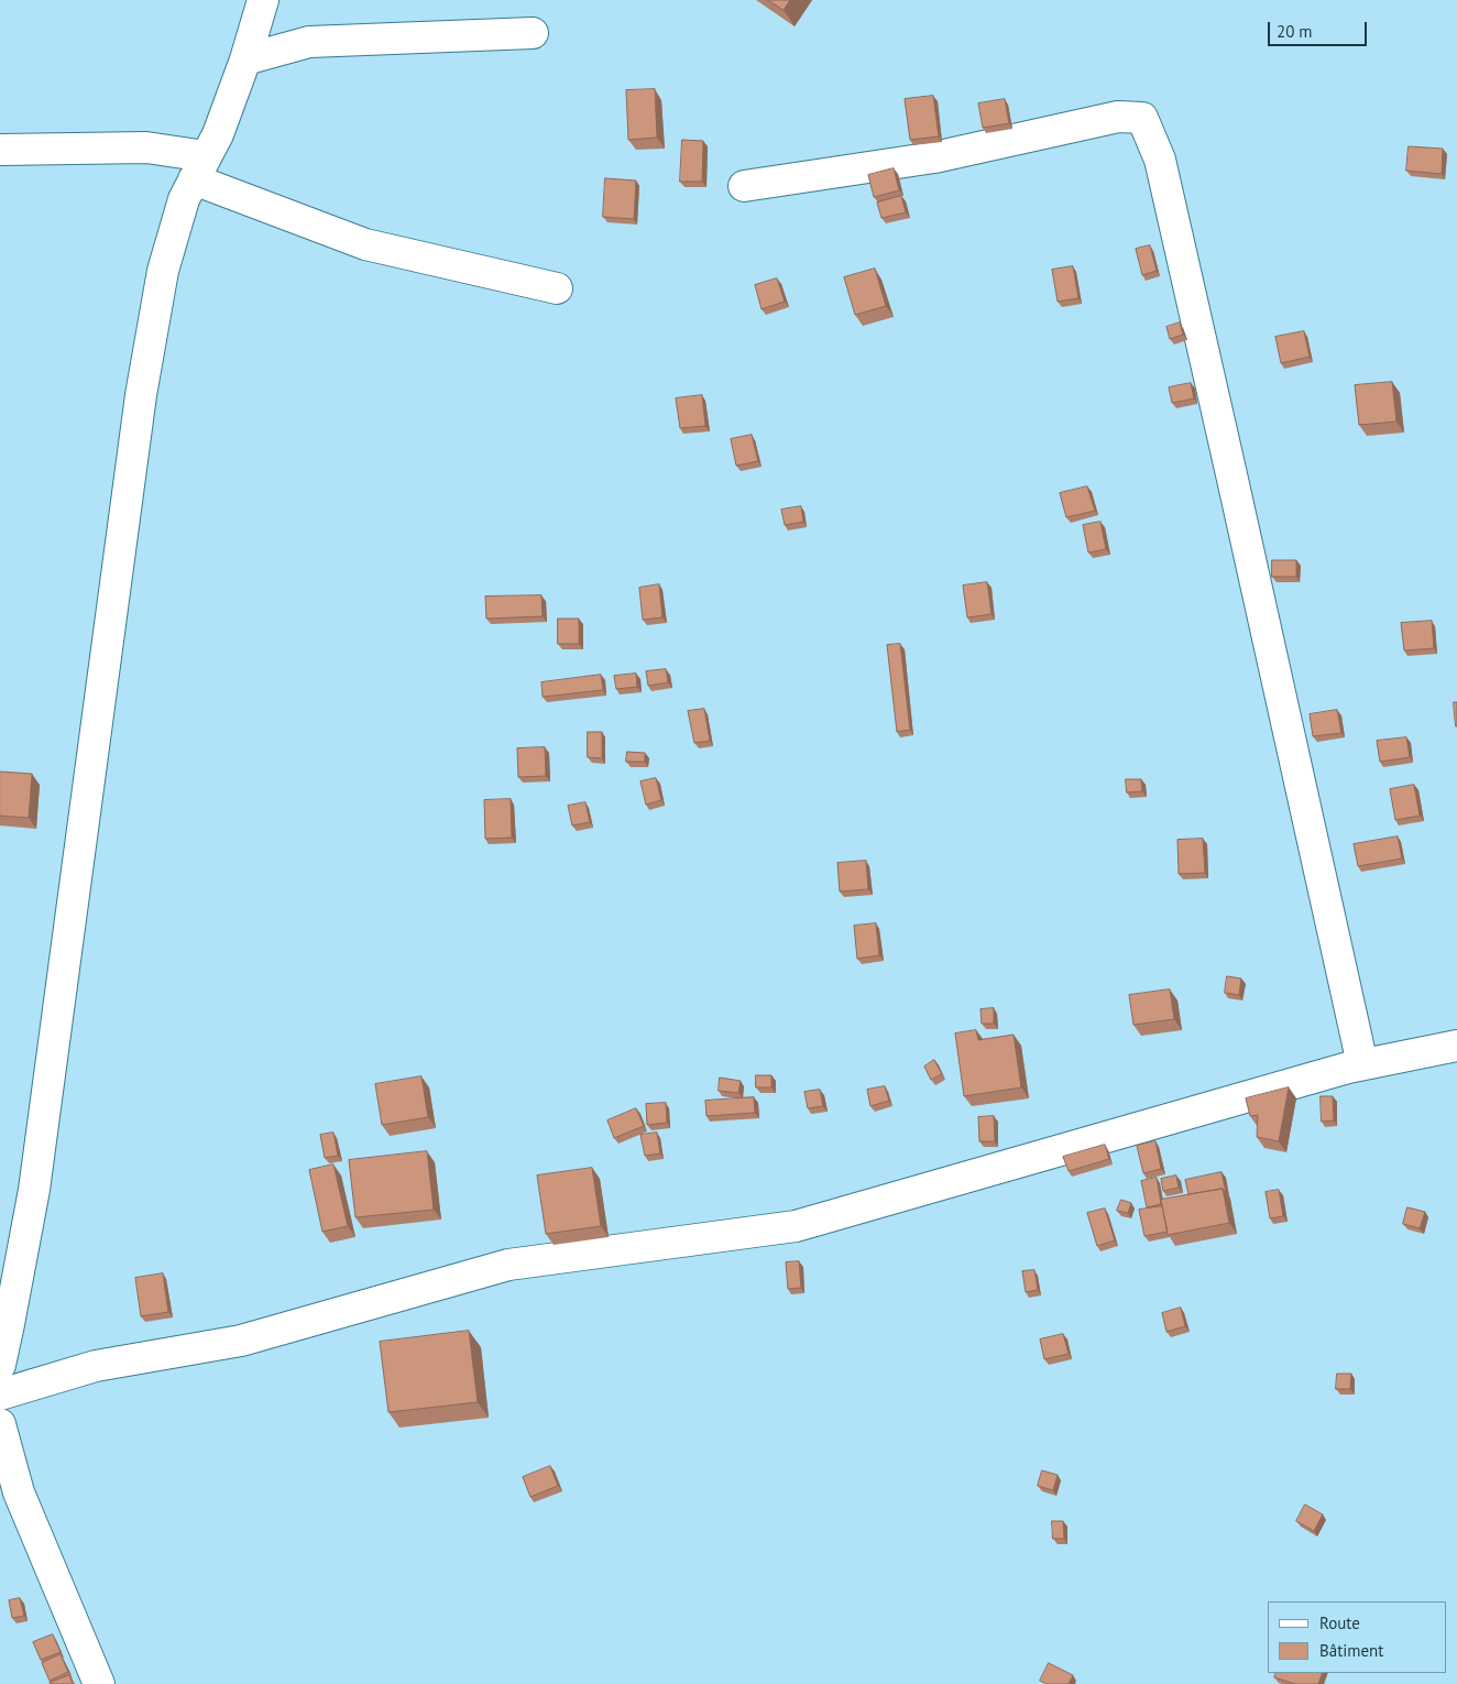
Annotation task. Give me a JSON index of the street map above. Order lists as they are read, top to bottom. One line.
{"legend":["Route","Bâtiment"],"scale_bar":"20 m"}
